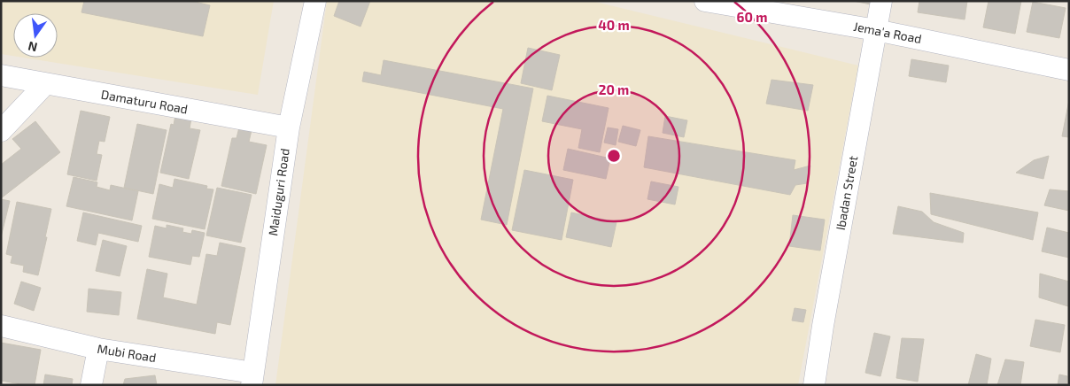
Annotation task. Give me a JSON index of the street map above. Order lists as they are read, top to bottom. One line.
{"streets":{"street":["Jema'a Road","Damaturu Road","Maiduguri Road","Ibadan Street","Mubi Road"]},"crossings":[["Jema'a Road","Ibadan Street"],["Damaturu Road","Maiduguri Road"],["Maiduguri Road","Mubi Road"]],"north":"bottom","rings":["60 m","40 m","20 m"]}
